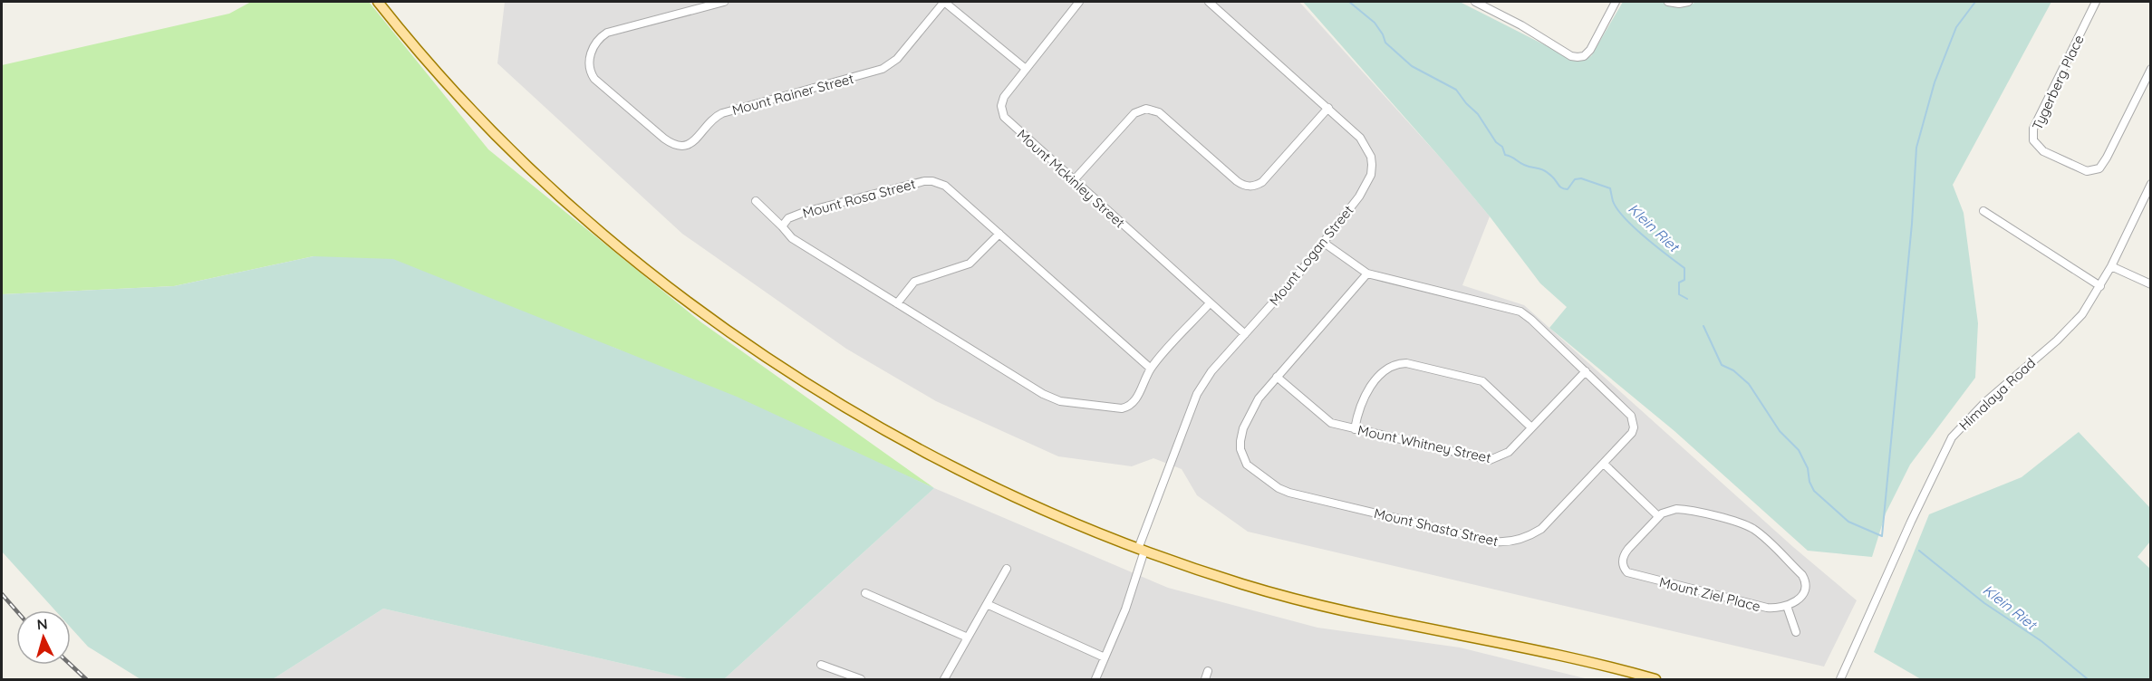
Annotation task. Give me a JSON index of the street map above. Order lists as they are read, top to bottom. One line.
{"streets":{"street":["Tygerberg Place","Mount Rainer Street","Mount Mckinley Street","Mount Rosa Street","Mount Logan Street","Himalaya Road","Mount Whitney Street","Mount Shasta Street","Mount Ziel Place"]},"crossings":[["Mount Mckinley Street","Mount Logan Street"],["Mount Logan Street","Mount Shasta Street"],["Mount Whitney Street","Mount Shasta Street"]],"water":["Klein Riet"],"north":"top"}
